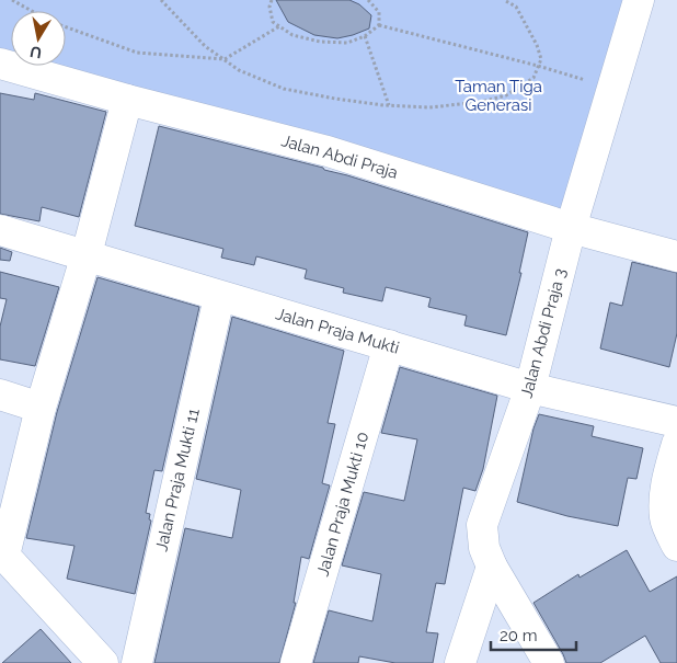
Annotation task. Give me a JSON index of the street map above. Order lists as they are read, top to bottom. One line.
{"streets":{"street":["Jalan Abdi Praja","Jalan Praja Mukti","Jalan Abdi Praja 3","Jalan Praja Mukti 11","Jalan Praja Mukti 10"]},"crossings":[["Jalan Abdi Praja","Jalan Abdi Praja 3"],["Jalan Praja Mukti","Jalan Abdi Praja 3"],["Jalan Praja Mukti","Jalan Praja Mukti 11"],["Jalan Praja Mukti","Jalan Praja Mukti 10"]],"parks":["Taman Tiga Generasi"],"scale_bar":"20 m","north":"bottom"}
